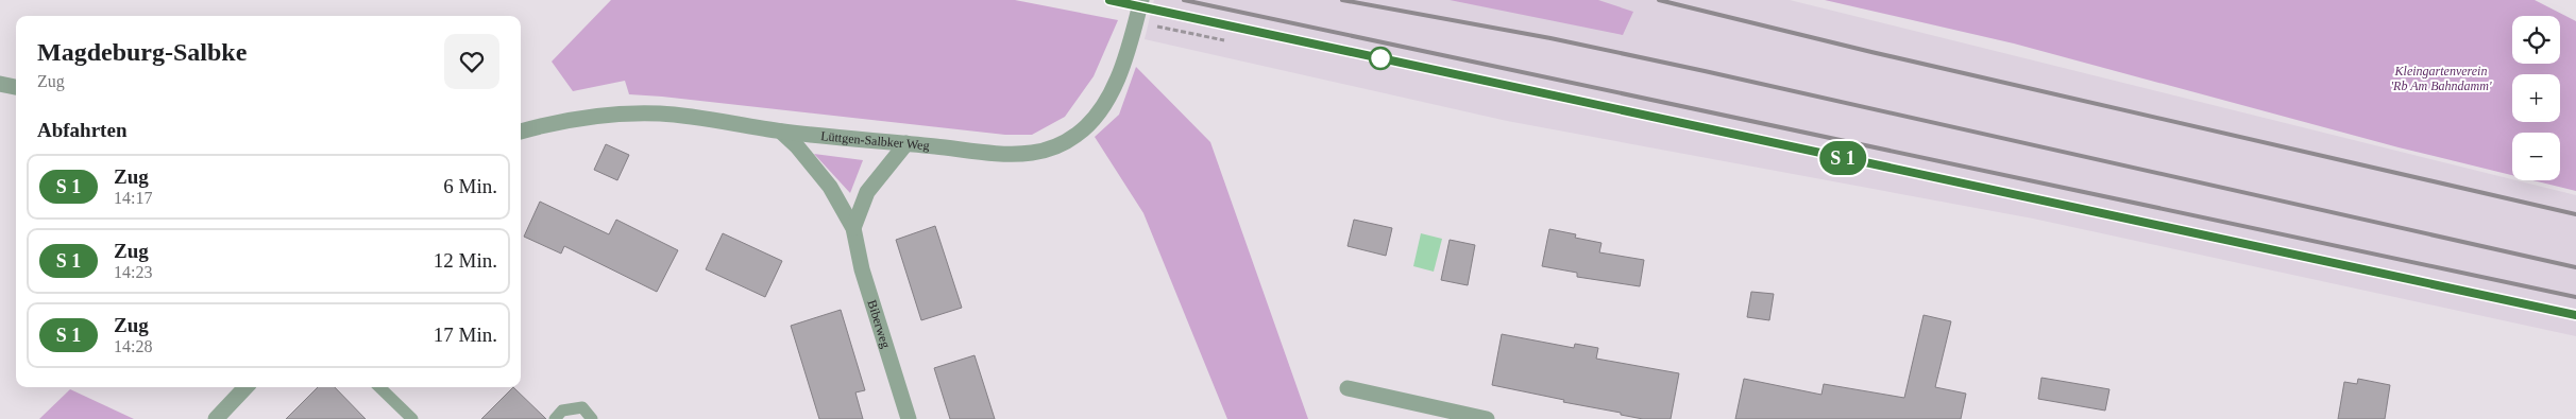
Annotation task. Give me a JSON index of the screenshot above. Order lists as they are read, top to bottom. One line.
{"streets":{"street":["Lüttgen-Salbker Weg","Biberweg"]},"crossings":[["Lüttgen-Salbker Weg","Biberweg"]],"parks":["Kleingartenverein 'Rb Am Bahndamm'"],"page":{"on_map":"S 1","map_buttons":["+","−"],"heading":[["Magdeburg-Salbke","Zug"],"Abfahrten"],"list":[{"mark":"S 1","name":"Zug","note":"14:17","value":"6 Min."},{"mark":"S 1","name":"Zug","note":"14:23","value":"12 Min."},{"mark":"S 1","name":"Zug","note":"14:28","value":"17 Min."}]}}
